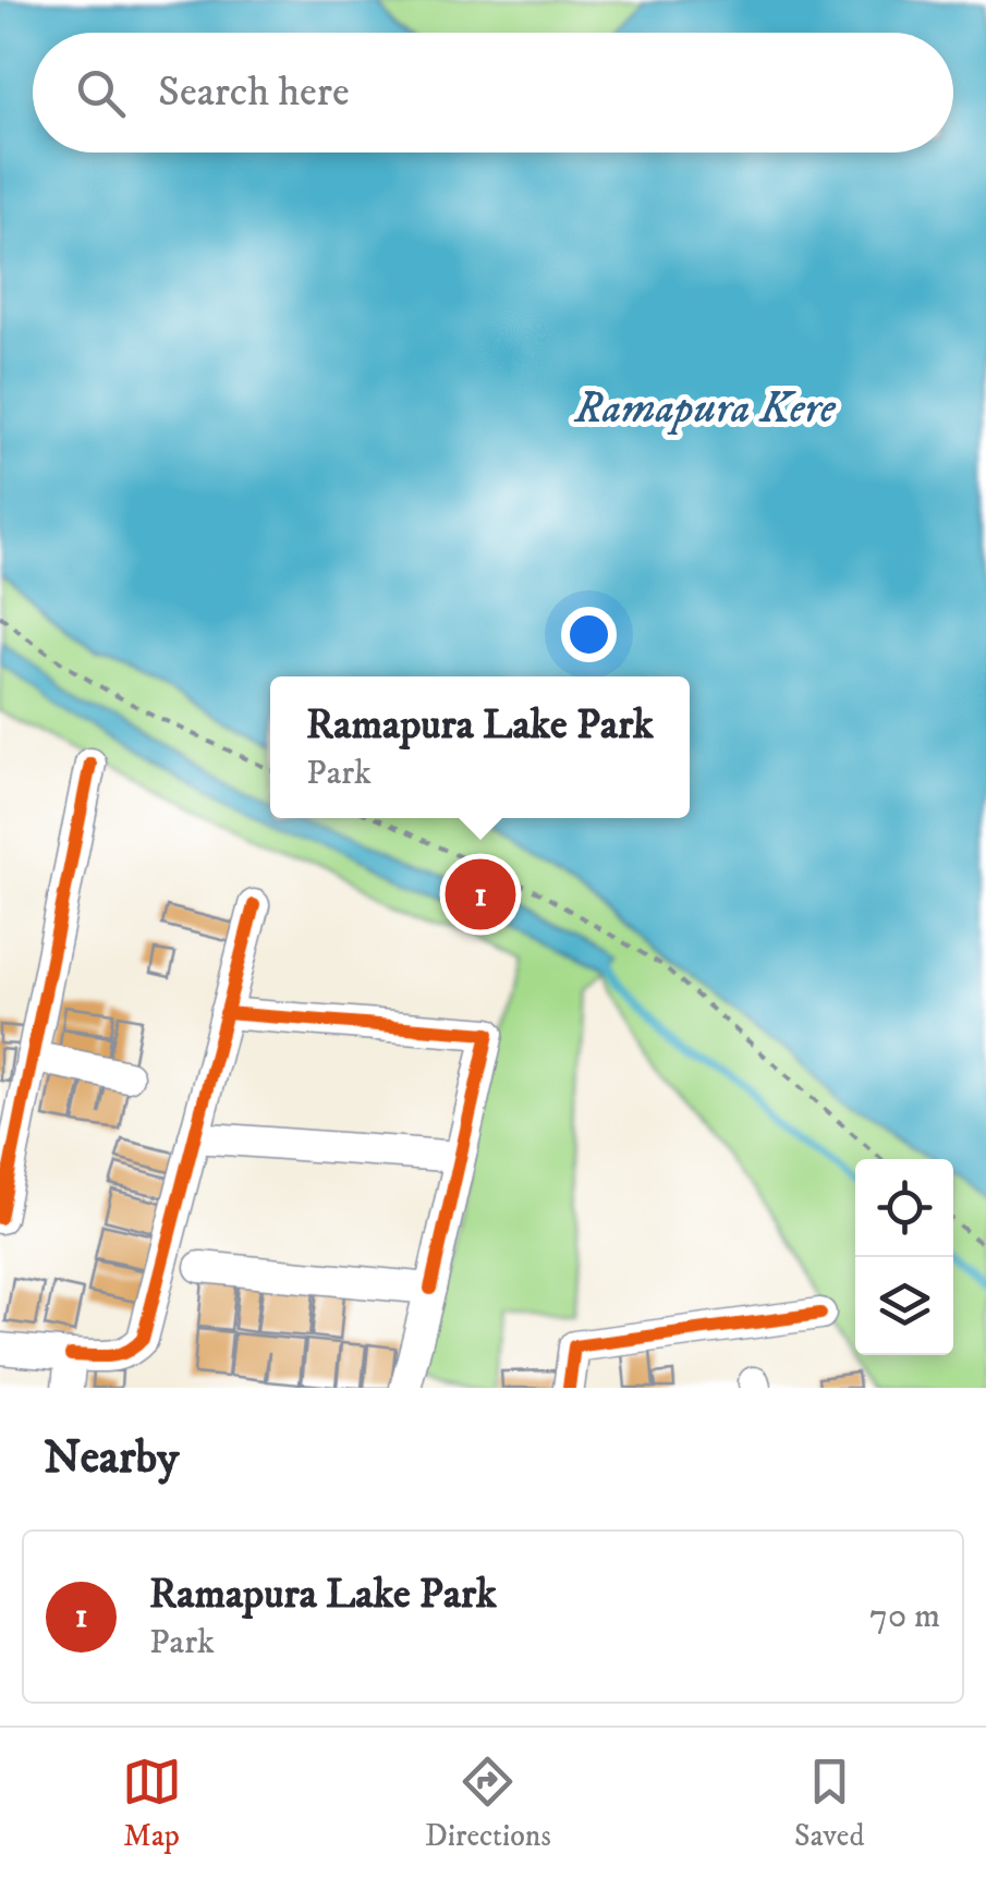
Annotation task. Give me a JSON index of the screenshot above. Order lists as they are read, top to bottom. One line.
{"water":["Ramapura Kere"],"page":{"search":"Search here","popup":["Ramapura Lake Park","Park"],"pins":"1","heading":"Nearby","list":[{"mark":"1","name":"Ramapura Lake Park","note":"Park","value":"70 m"}],"nav":["Map","Directions","Saved"]}}
